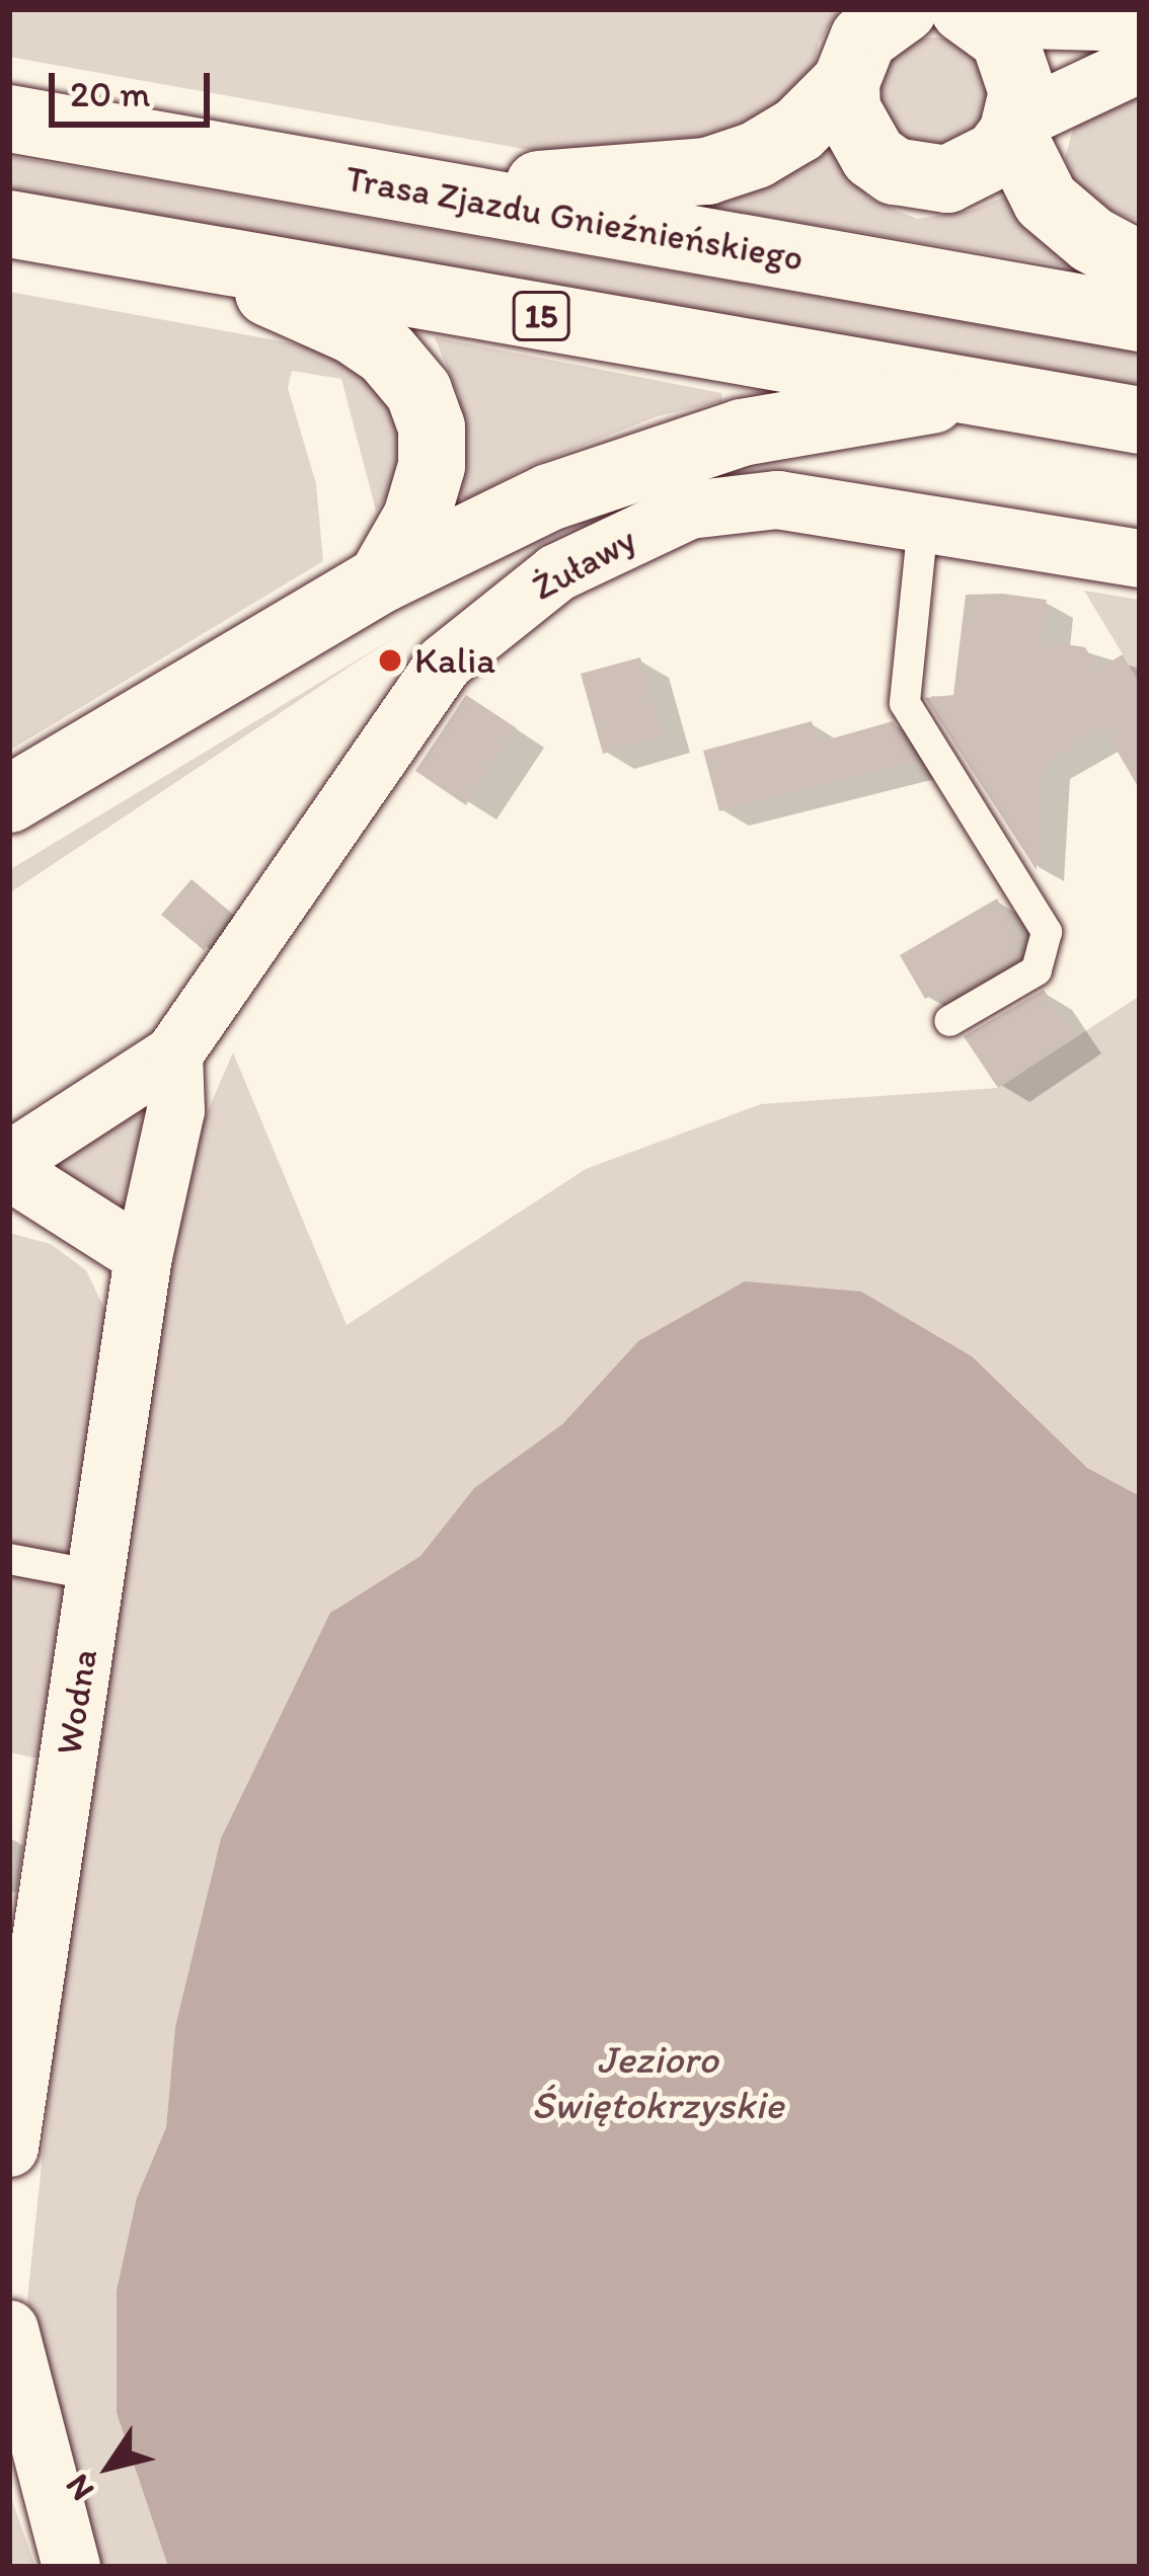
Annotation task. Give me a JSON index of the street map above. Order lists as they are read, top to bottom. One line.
{"streets":{"main road":["Trasa Zjazdu Gnieźnieńskiego","15"],"street":["Żuławy","Wodna"]},"crossings":[["Żuławy","Wodna"]],"water":["Jezioro Świętokrzyskie"],"places":["Kalia"],"scale_bar":"20 m","north":"bottom left"}
